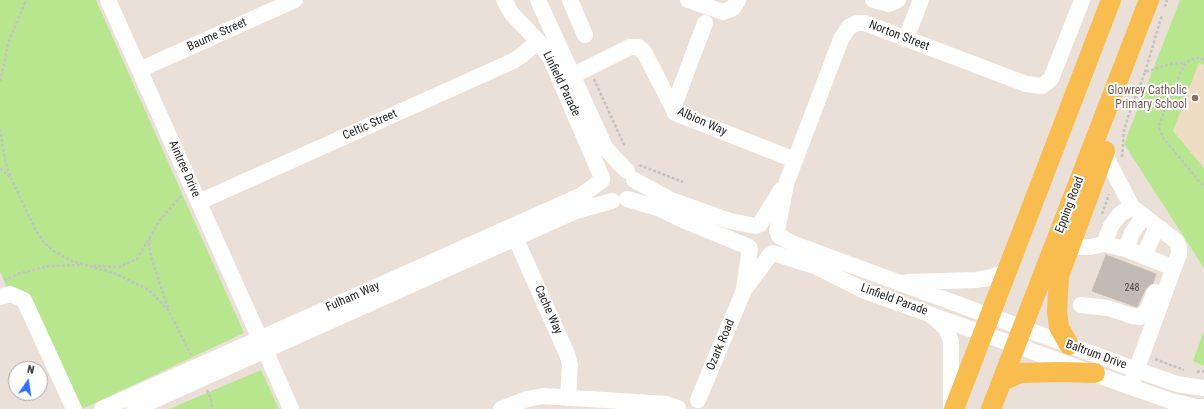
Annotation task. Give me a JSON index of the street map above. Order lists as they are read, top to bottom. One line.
{"streets":{"main road":["Epping Road"],"street":["Baume Street","Norton Street","Linfield Parade","Albion Way","Celtic Street","Aintree Drive","Fulham Way","Cache Way","Ozark Road","Baltrum Drive"]},"crossings":[["Baume Street","Aintree Drive"],["Norton Street","Linfield Parade"],["Norton Street","Albion Way"],["Linfield Parade","Celtic Street"],["Linfield Parade","Fulham Way"],["Linfield Parade","Baltrum Drive"],["Celtic Street","Aintree Drive"],["Aintree Drive","Fulham Way"],["Epping Road","Baltrum Drive"],["Fulham Way","Cache Way"]],"places":["Glowrey Catholic Primary School"],"house_numbers":["248"],"north":"top"}
